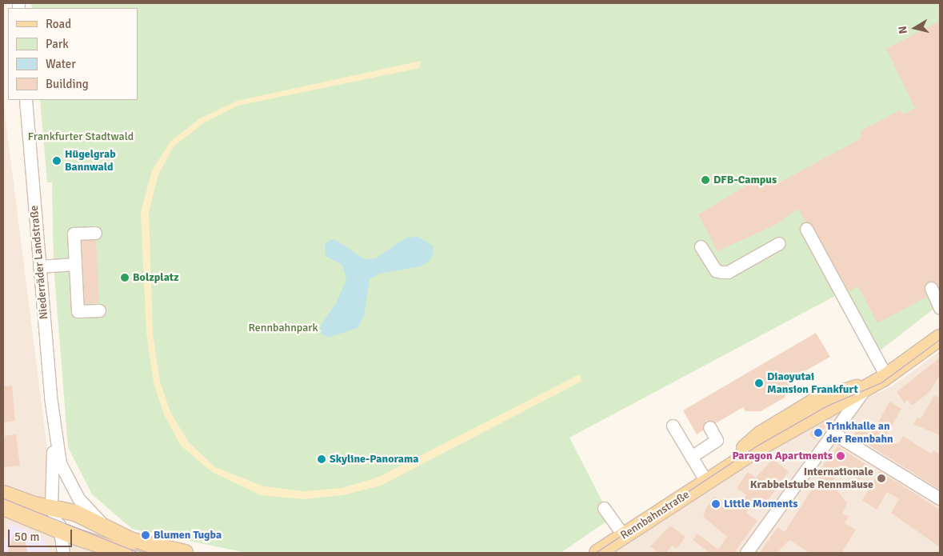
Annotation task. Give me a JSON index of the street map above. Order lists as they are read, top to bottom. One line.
{"streets":{"main road":["Rennbahnstraße"],"street":["Niederräder Landstraße"]},"parks":["Frankfurter Stadtwald","Rennbahnpark"],"places":["Hügelgrab Bannwald","DFB-Campus","Bolzplatz","Diaoyutai Mansion Frankfurt","Trinkhalle an der Rennbahn","Paragon Apartments","Skyline-Panorama","Internationale Krabbelstube Rennmäuse","Little Moments","Blumen Tugba"],"legend":["Road","Park","Water","Building"],"scale_bar":"50 m","north":"left"}
